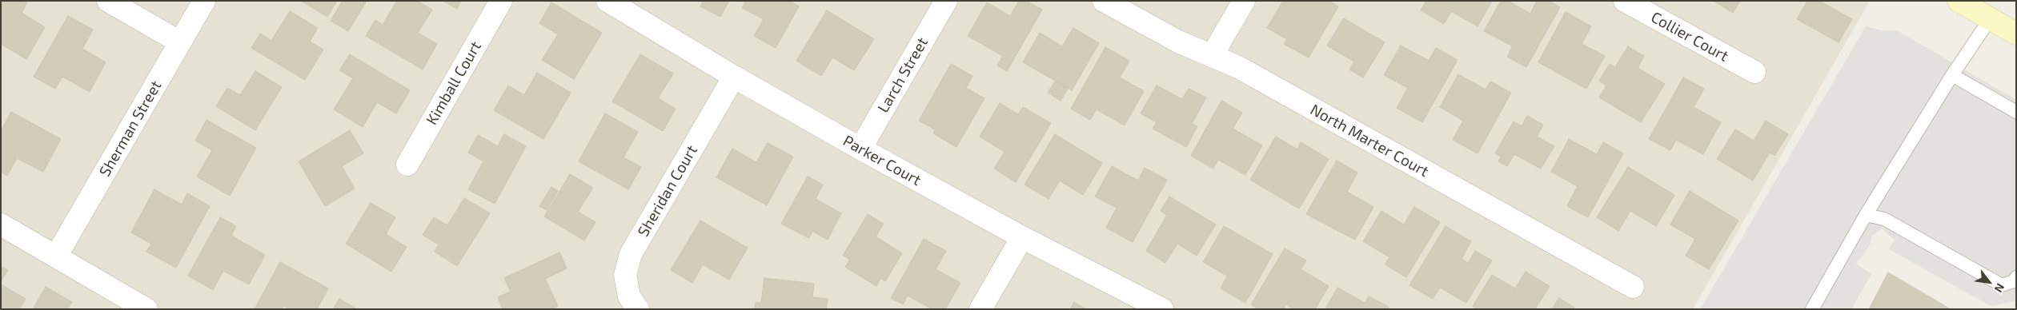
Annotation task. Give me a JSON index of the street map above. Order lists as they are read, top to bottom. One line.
{"streets":{"street":["Collier Court","Larch Street","Kimball Court","Sherman Street","North Marter Court","Parker Court","Sheridan Court"]},"crossings":[["Larch Street","Parker Court"],["Parker Court","Sheridan Court"]],"north":"bottom right"}
